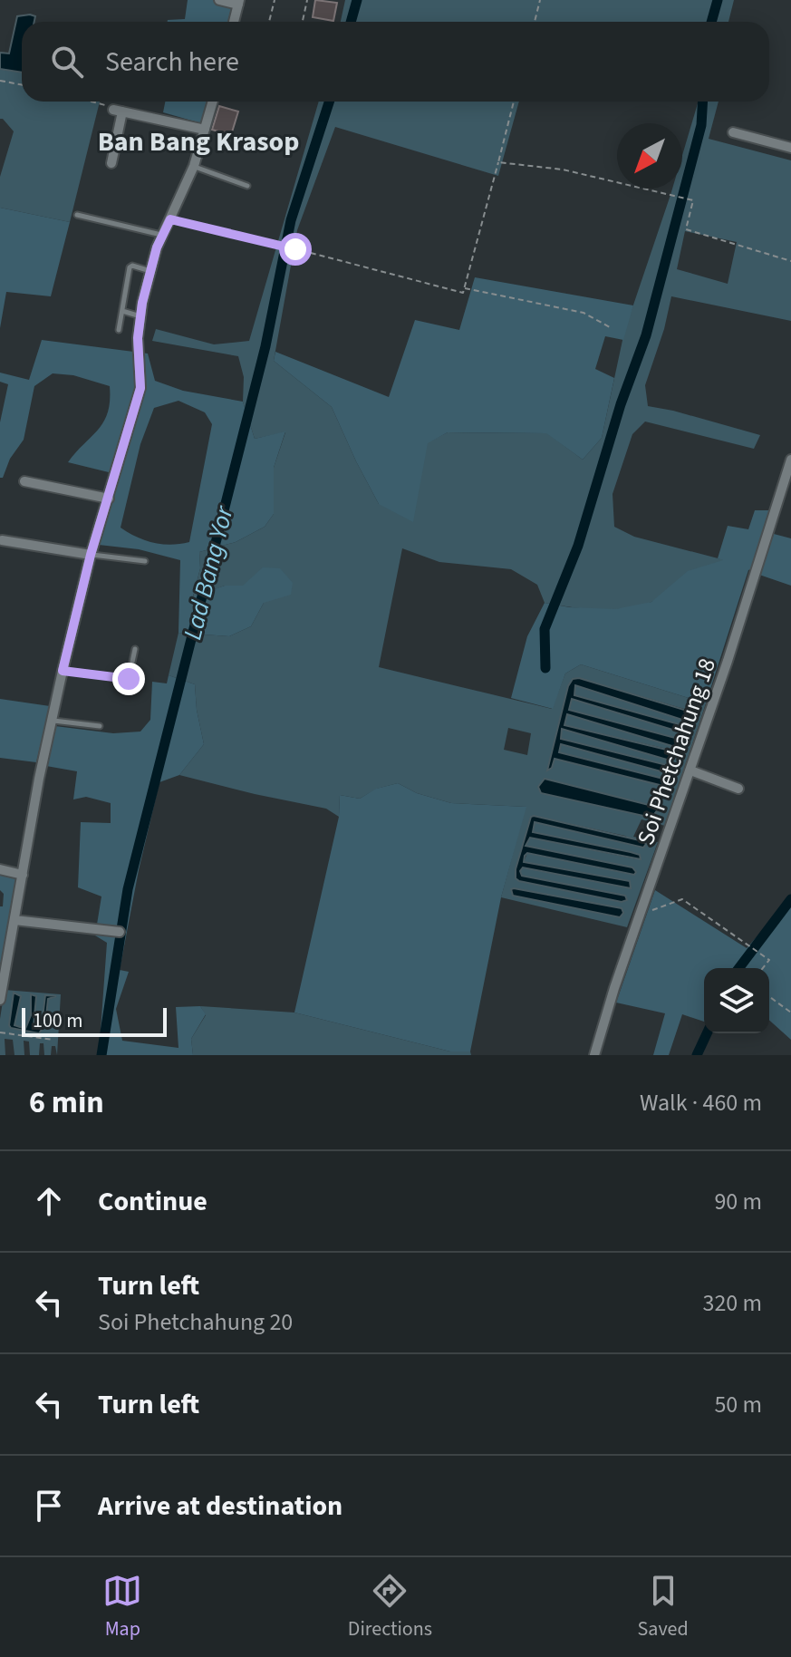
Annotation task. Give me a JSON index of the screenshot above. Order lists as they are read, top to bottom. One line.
{"streets":{"street":["Soi Phetchahung 18"]},"districts":["Ban Bang Krasop"],"water":["Lad Bang Yor"],"scale_bar":"100 m","north":"bottom left","page":{"search":"Search here","scale":"100 m","heading":["6 min","Walk · 460 m"],"list":[["Continue","90 m"],["Turn left","Soi Phetchahung 20","320 m"],["Turn left","50 m"],"Arrive at destination"],"nav":["Map","Directions","Saved"]}}
